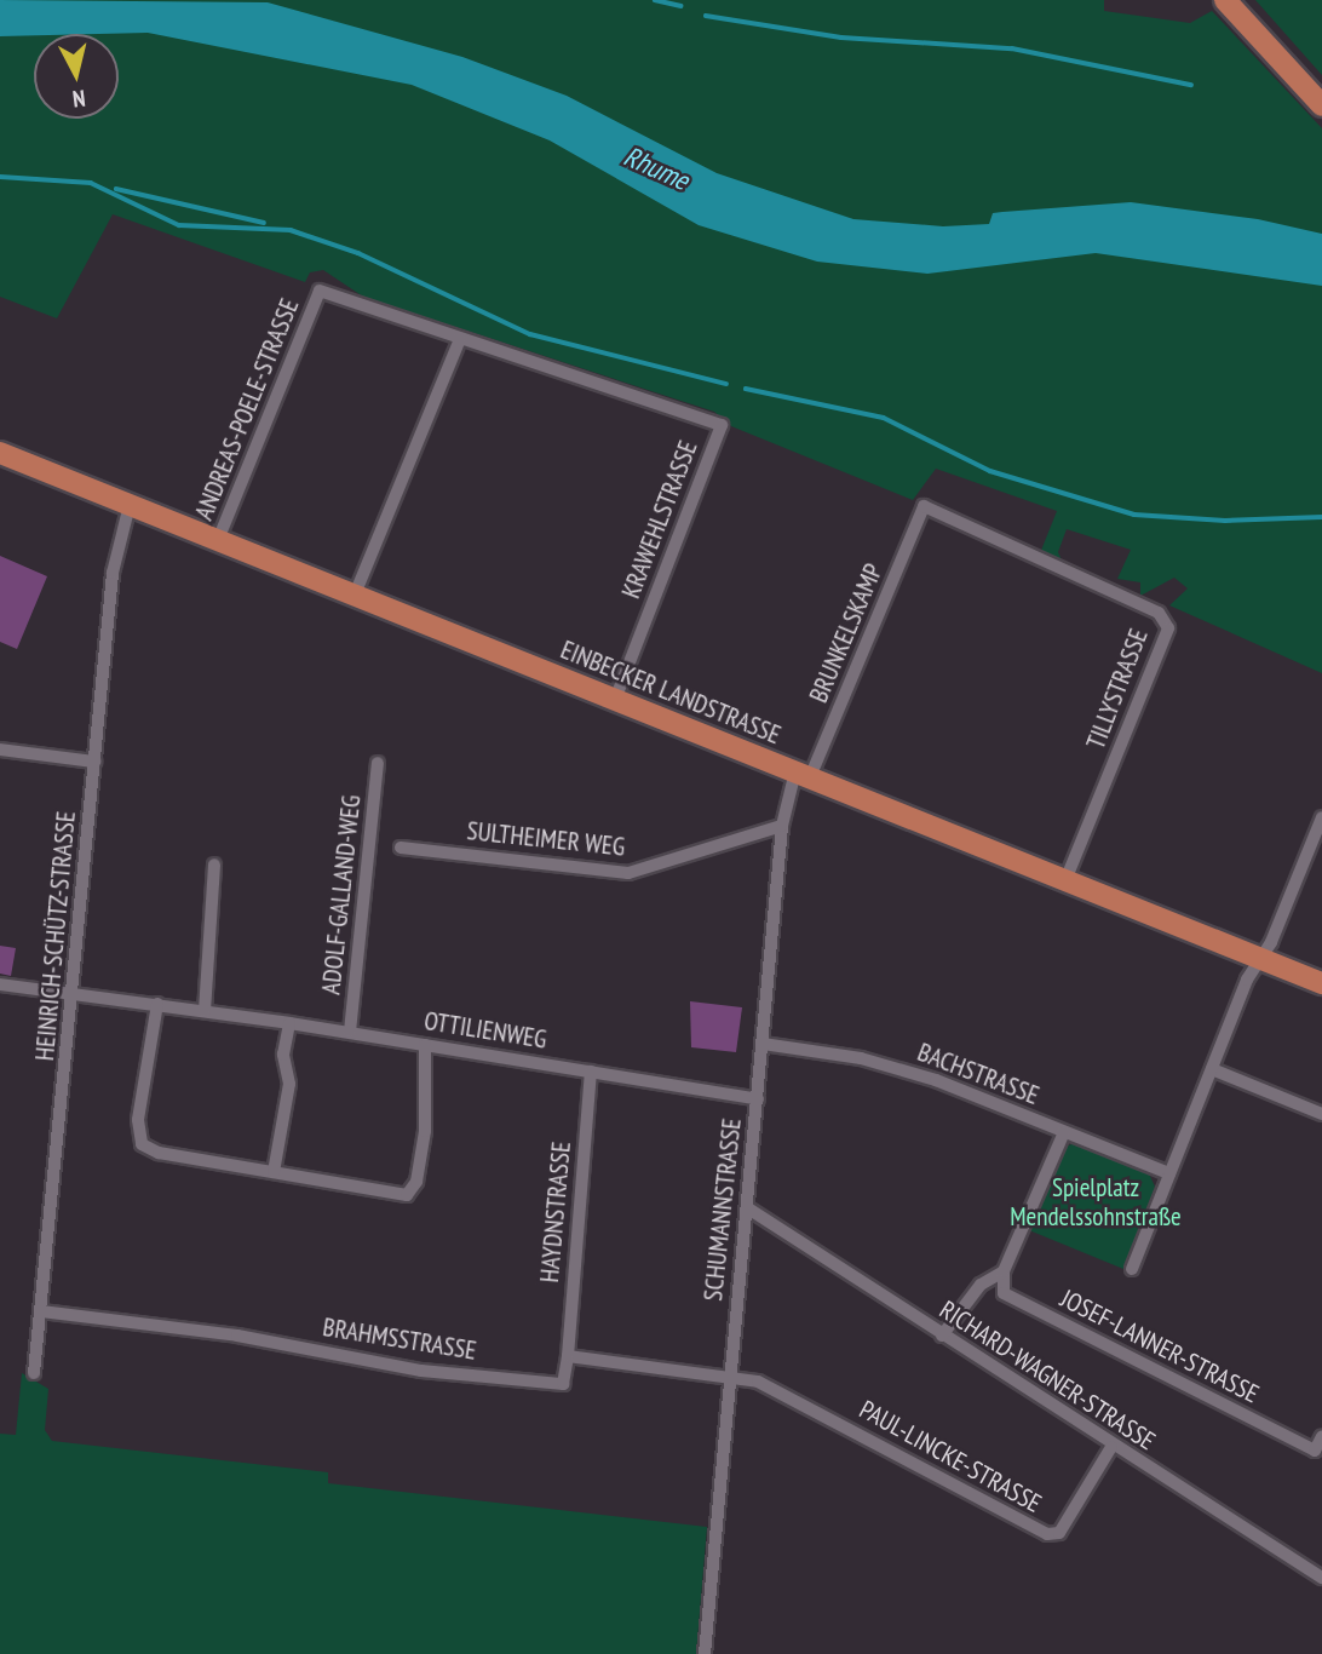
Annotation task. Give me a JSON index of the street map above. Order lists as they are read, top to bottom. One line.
{"streets":{"main road":["EINBECKER LANDSTRASSE"],"street":["ANDREAS-POELE-STRASSE","KRAWEHLSTRASSE","BRUNKELSKAMP","TILLYSTRASSE","SULTHEIMER WEG","ADOLF-GALLAND-WEG","HEINRICH-SCHÜTZ-STRASSE","OTTILIENWEG","BACHSTRASSE","SCHUMANNSTRASSE","HAYDNSTRASSE","BRAHMSSTRASSE","JOSEF-LANNER-STRASSE","RICHARD-WAGNER-STRASSE","PAUL-LINCKE-STRASSE"]},"crossings":[["ANDREAS-POELE-STRASSE","KRAWEHLSTRASSE"],["ANDREAS-POELE-STRASSE","EINBECKER LANDSTRASSE"],["KRAWEHLSTRASSE","EINBECKER LANDSTRASSE"],["BRUNKELSKAMP","TILLYSTRASSE"],["BRUNKELSKAMP","EINBECKER LANDSTRASSE"],["BRUNKELSKAMP","SCHUMANNSTRASSE"],["TILLYSTRASSE","EINBECKER LANDSTRASSE"],["EINBECKER LANDSTRASSE","HEINRICH-SCHÜTZ-STRASSE"],["EINBECKER LANDSTRASSE","SCHUMANNSTRASSE"],["SULTHEIMER WEG","SCHUMANNSTRASSE"],["ADOLF-GALLAND-WEG","OTTILIENWEG"],["HEINRICH-SCHÜTZ-STRASSE","OTTILIENWEG"],["HEINRICH-SCHÜTZ-STRASSE","BRAHMSSTRASSE"],["OTTILIENWEG","SCHUMANNSTRASSE"],["OTTILIENWEG","HAYDNSTRASSE"],["BACHSTRASSE","SCHUMANNSTRASSE"],["SCHUMANNSTRASSE","RICHARD-WAGNER-STRASSE"],["SCHUMANNSTRASSE","PAUL-LINCKE-STRASSE"],["HAYDNSTRASSE","BRAHMSSTRASSE"],["RICHARD-WAGNER-STRASSE","PAUL-LINCKE-STRASSE"]],"water":["Rhume"],"parks":["Spielplatz Mendelssohnstraße"],"north":"bottom"}
